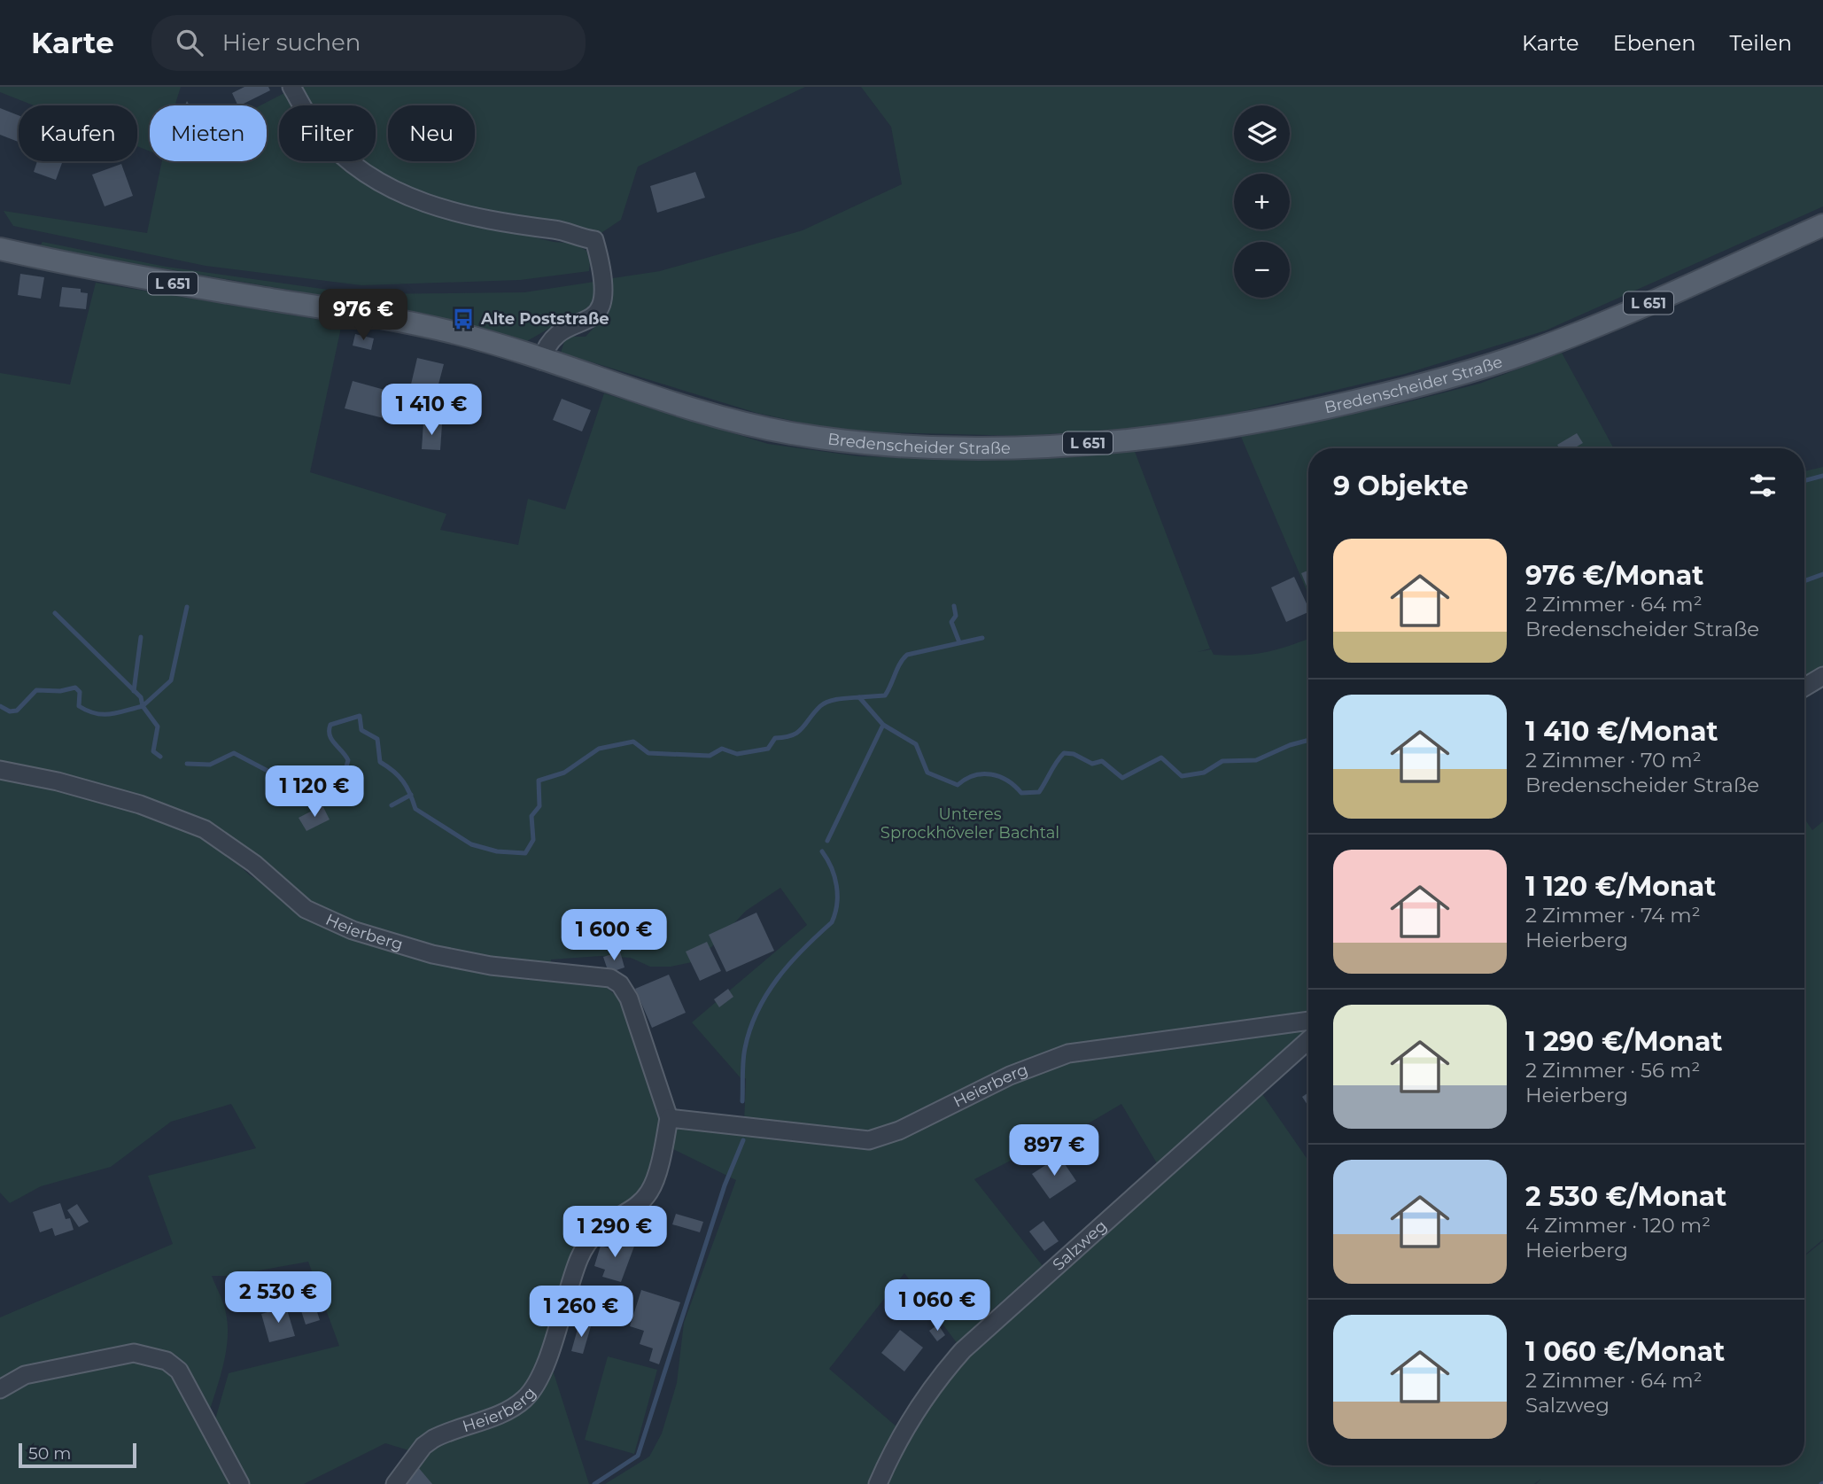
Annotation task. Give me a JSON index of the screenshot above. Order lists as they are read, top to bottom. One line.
{"streets":{"main road":["L 651","Bredenscheider Straße"],"street":["Heierberg","Salzweg"]},"parks":["Unteres Sprockhöveler Bachtal"],"places":{"bus stop":["Alte Poststraße"]},"scale_bar":"50 m","page":{"header":"Karte","search":"Hier suchen","nav":["Karte","Ebenen","Teilen"],"map_buttons":["+","−"],"chip":["Kaufen","Mieten","Filter","Neu"],"price":["976 €","1 410 €","1 120 €","1 600 €","897 €","1 290 €","2 530 €","1 060 €","1 260 €"],"heading":"9 Objekte","list":[{"name":"976 €/Monat","note":"2 Zimmer · 64 m² · Bredenscheider Straße"},{"name":"1 410 €/Monat","note":"2 Zimmer · 70 m² · Bredenscheider Straße"},{"name":"1 120 €/Monat","note":"2 Zimmer · 74 m² · Heierberg"},{"name":"1 290 €/Monat","note":"2 Zimmer · 56 m² · Heierberg"},{"name":"2 530 €/Monat","note":"4 Zimmer · 120 m² · Heierberg"},{"name":"1 060 €/Monat","note":"2 Zimmer · 64 m² · Salzweg"}],"scale":"50 m"}}
